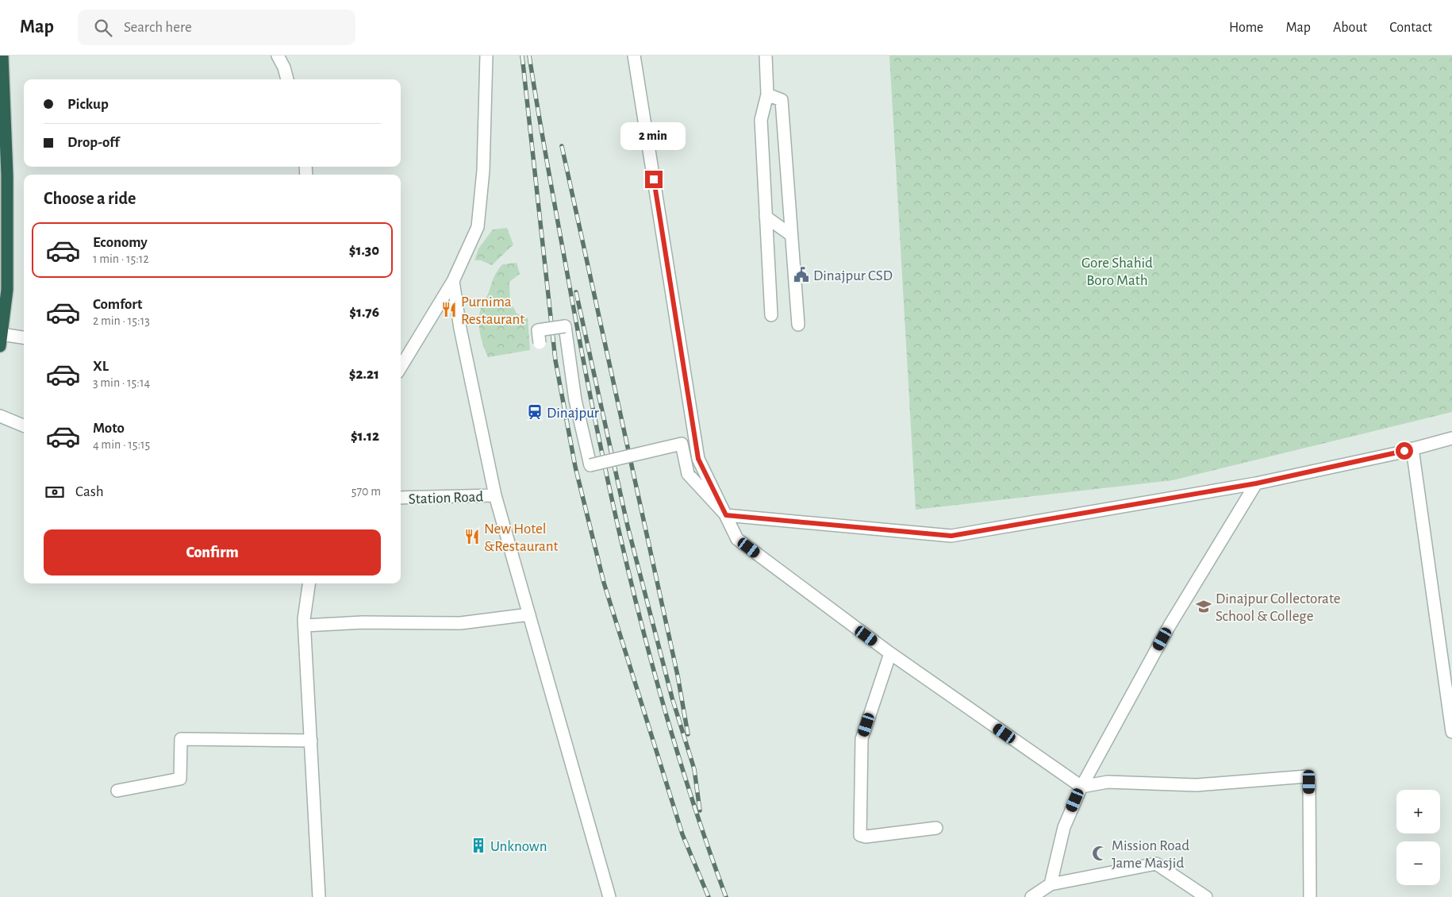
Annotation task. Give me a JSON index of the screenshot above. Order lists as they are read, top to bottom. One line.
{"streets":{"street":["Station Road"]},"parks":["Gore Shahid Boro Math"],"places":{"public building":["Dinajpur CSD"],"restaurant":["Purnima Restaurant","New Hotel &Restaurant"],"station":["Dinajpur"],"school or university":["Dinajpur Collectorate School & College"],"building":["Unknown"],"mosque":["Mission Road Jame Masjid"]},"page":{"header":"Map","search":"Search here","nav":["Home","Map","About","Contact"],"banner":["Pickup","Drop-off"],"bubble":"2 min","heading":"Choose a ride","list":[{"name":"Economy","note":"1 min · 15:12","value":"$1.30"},{"name":"Comfort","note":"2 min · 15:13","value":"$1.76"},{"name":"XL","note":"3 min · 15:14","value":"$2.21"},{"name":"Moto","note":"4 min · 15:15","value":"$1.12"}],"pay":["Cash","570 m"],"buttons":"Confirm","map_buttons":["+","−"]}}
